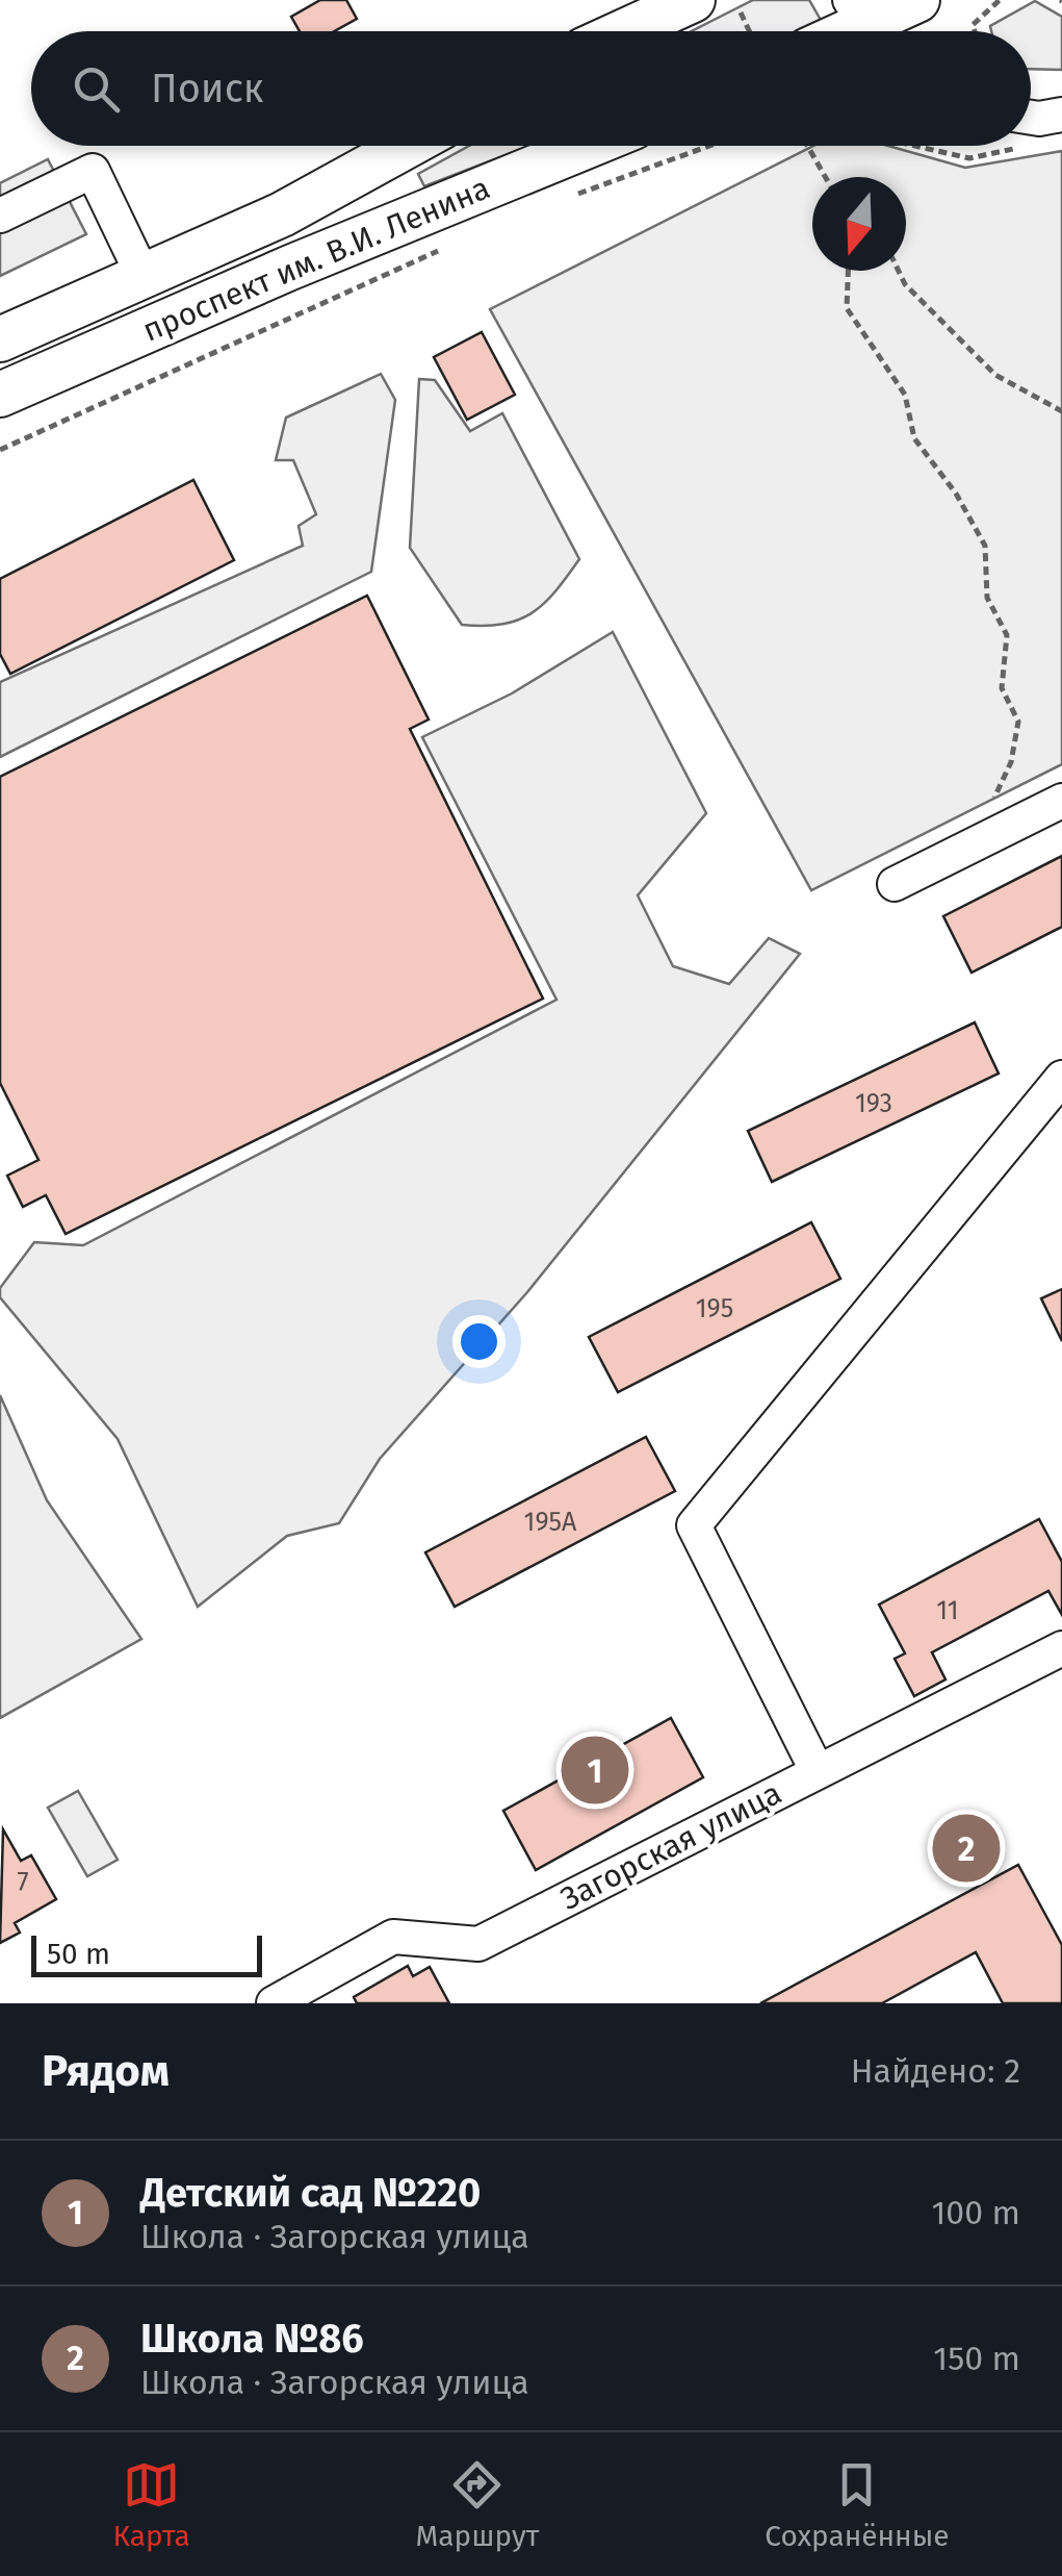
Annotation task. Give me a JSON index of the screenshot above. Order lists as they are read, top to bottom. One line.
{"streets":{"main road":["проспект им. В.И. Ленина"],"street":["Загорская улица"]},"house_numbers":["193","195","195А","11","7"],"scale_bar":"50 m","north":"bottom","page":{"search":"Поиск","pins":["1","2"],"scale":"50 m","heading":["Рядом","Найдено: 2"],"list":[{"mark":"1","name":"Детский сад №220","note":"Школа · Загорская улица","value":"100 m"},{"mark":"2","name":"Школа №86","note":"Школа · Загорская улица","value":"150 m"}],"nav":["Карта","Маршрут","Сохранённые"]}}
